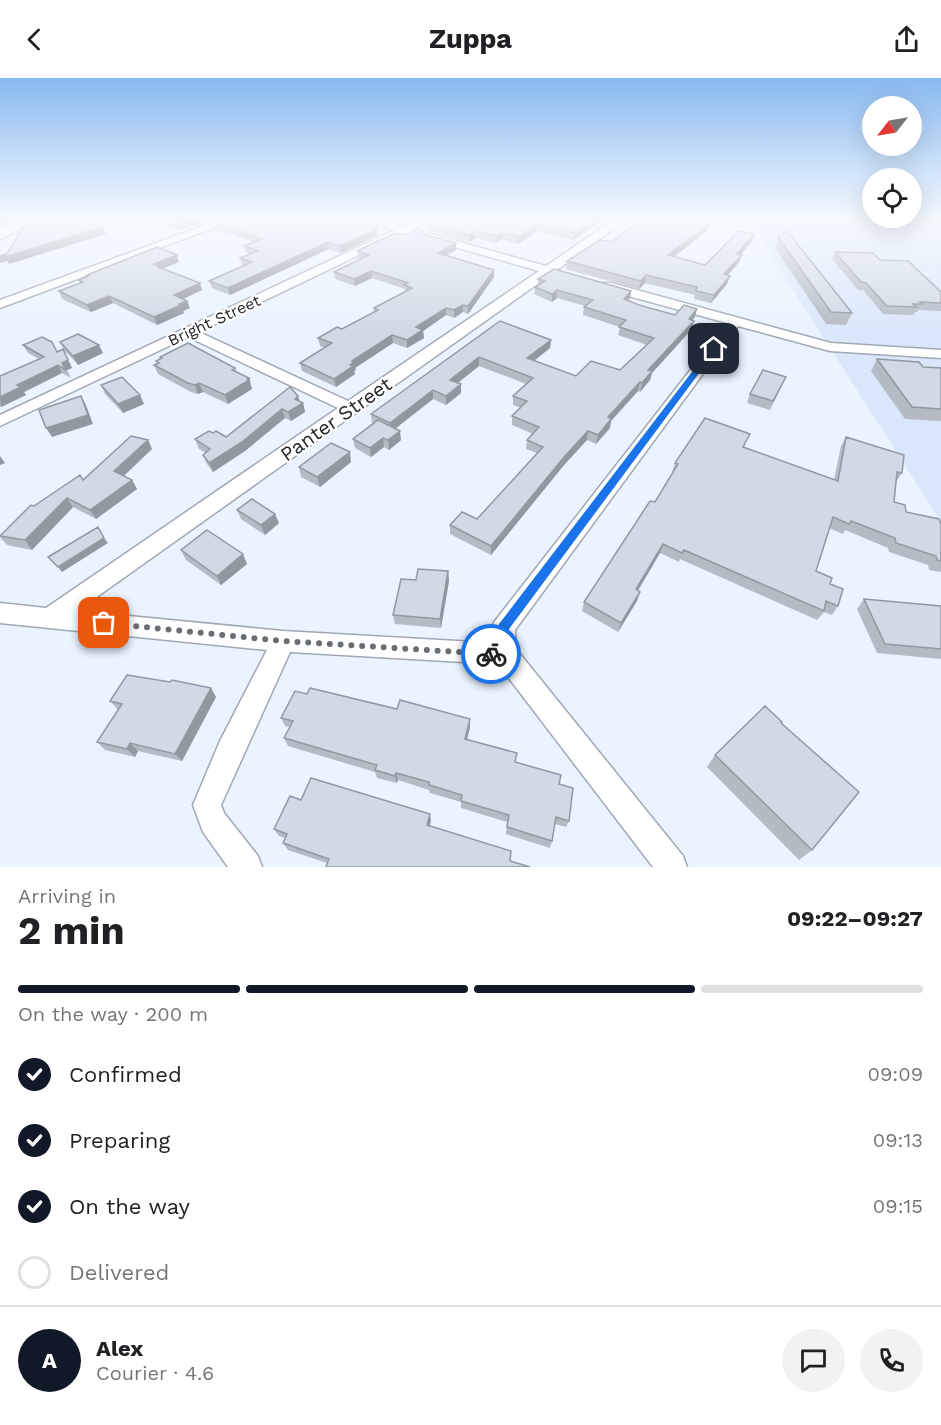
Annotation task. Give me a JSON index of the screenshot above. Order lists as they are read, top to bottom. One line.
{"streets":{"street":["Bright Street","Panter Street"]},"north":"bottom left","page":{"header":"Zuppa","heading":["2 min","Arriving in","09:22–09:27"],"panel":["Alex","Courier · 4.6"],"bar":"On the way · 200 m","list":[["Confirmed","09:09"],["Preparing","09:13"],["On the way","09:15"],"Delivered"],"round":"A"}}
